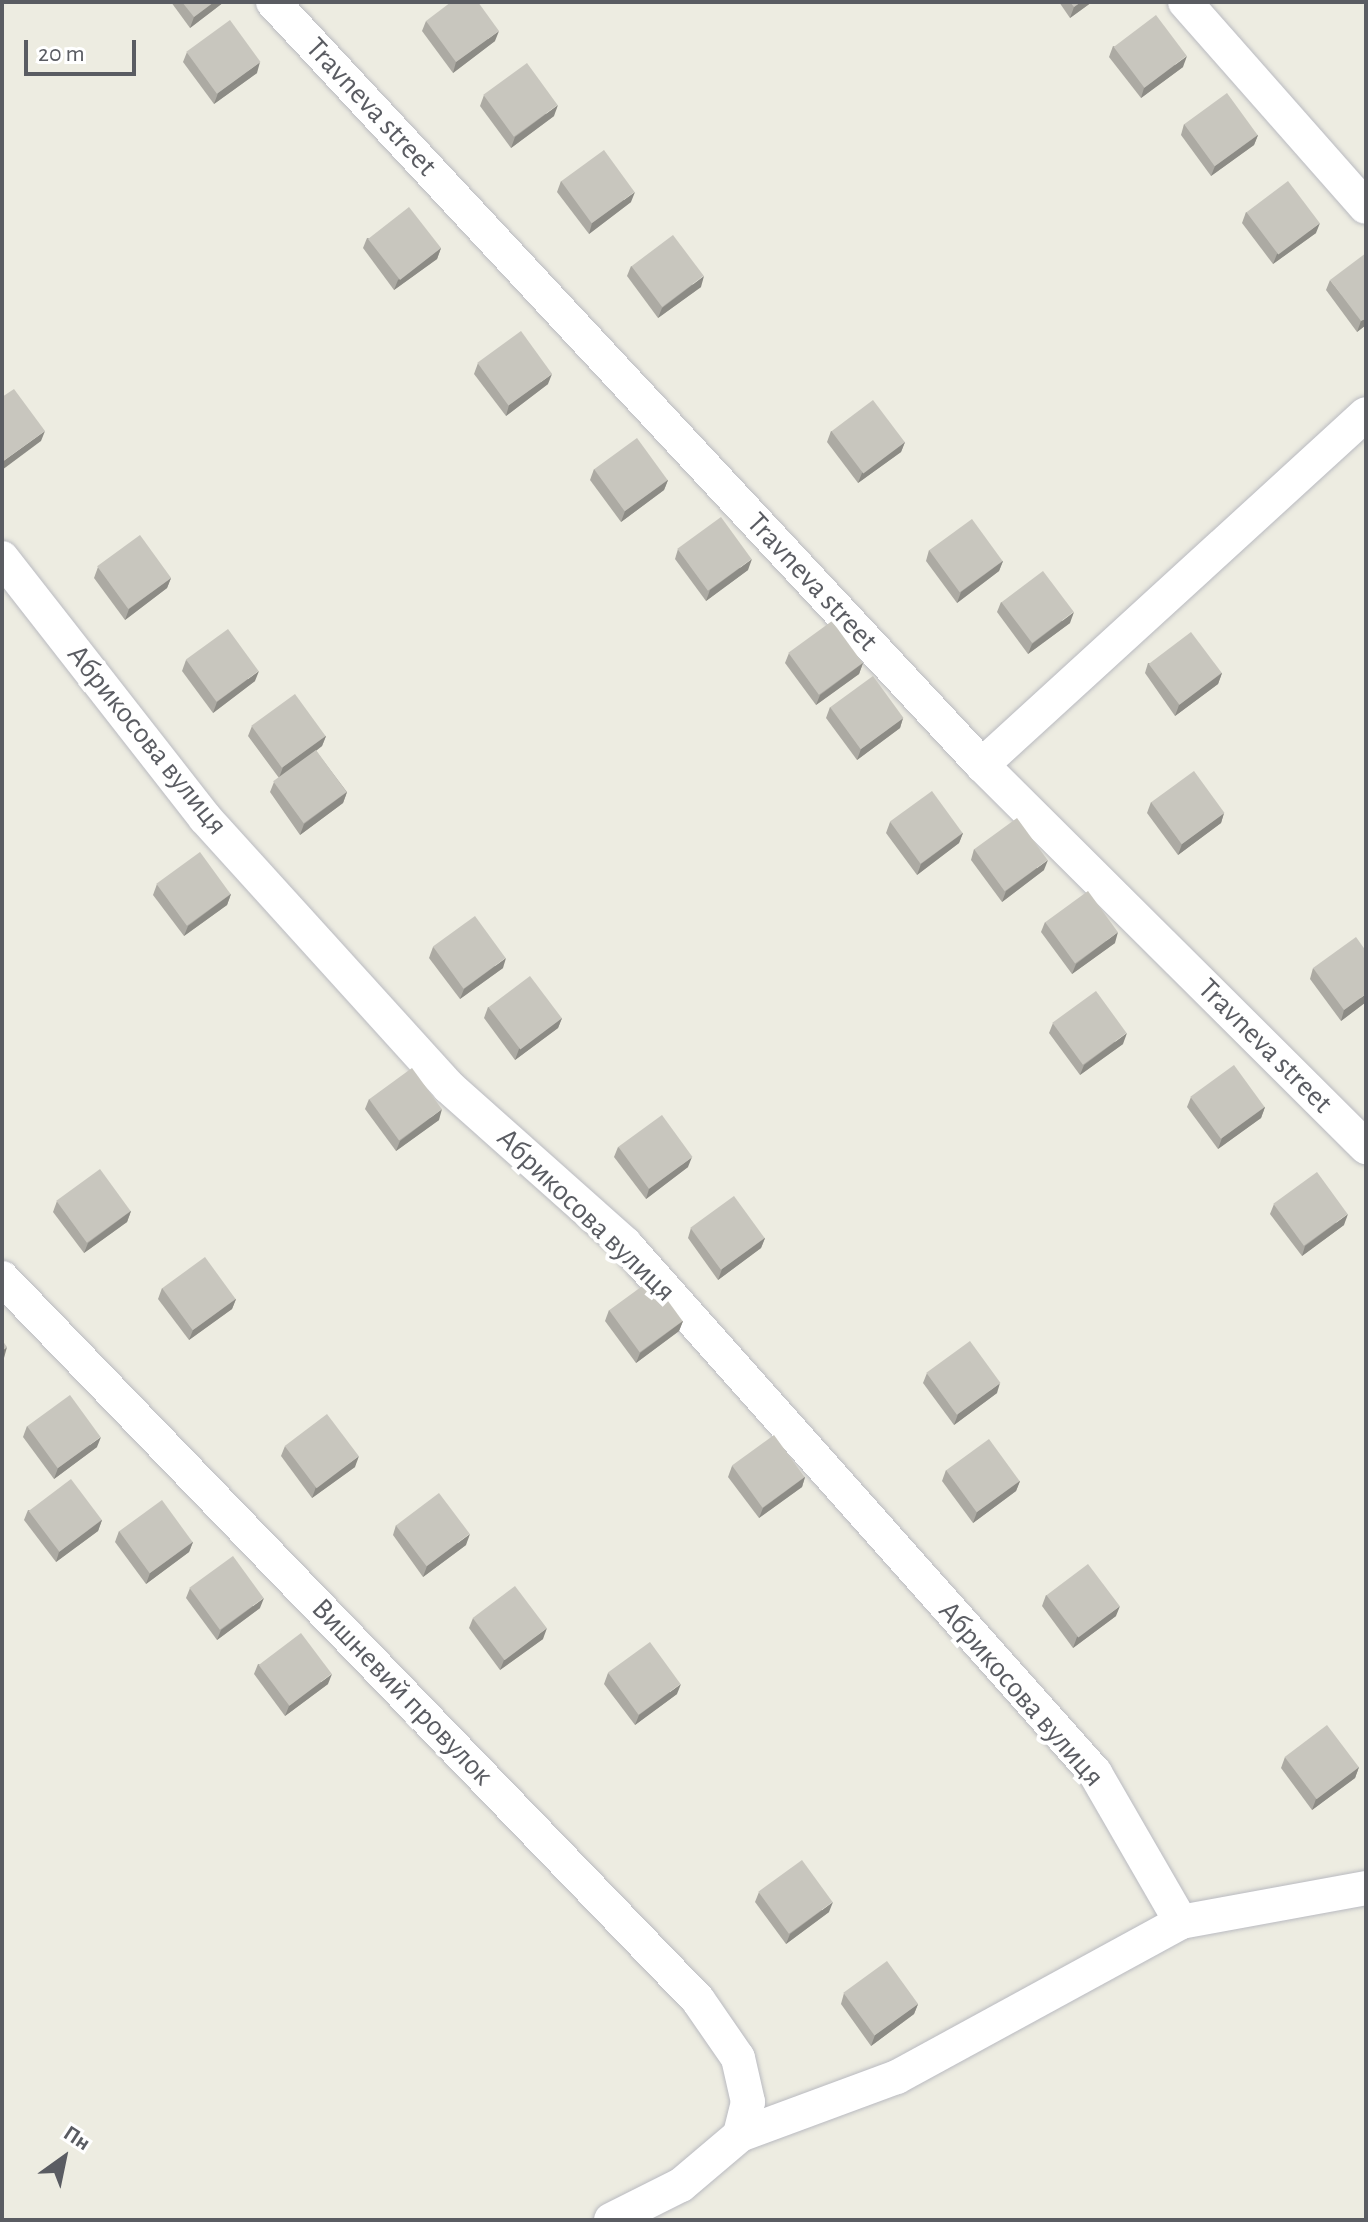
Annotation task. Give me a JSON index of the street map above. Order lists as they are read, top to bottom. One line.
{"streets":{"street":["Travneva street","Абрикосова вулиця","Вишневий провулок"]},"scale_bar":"20 m","north":"top right"}
